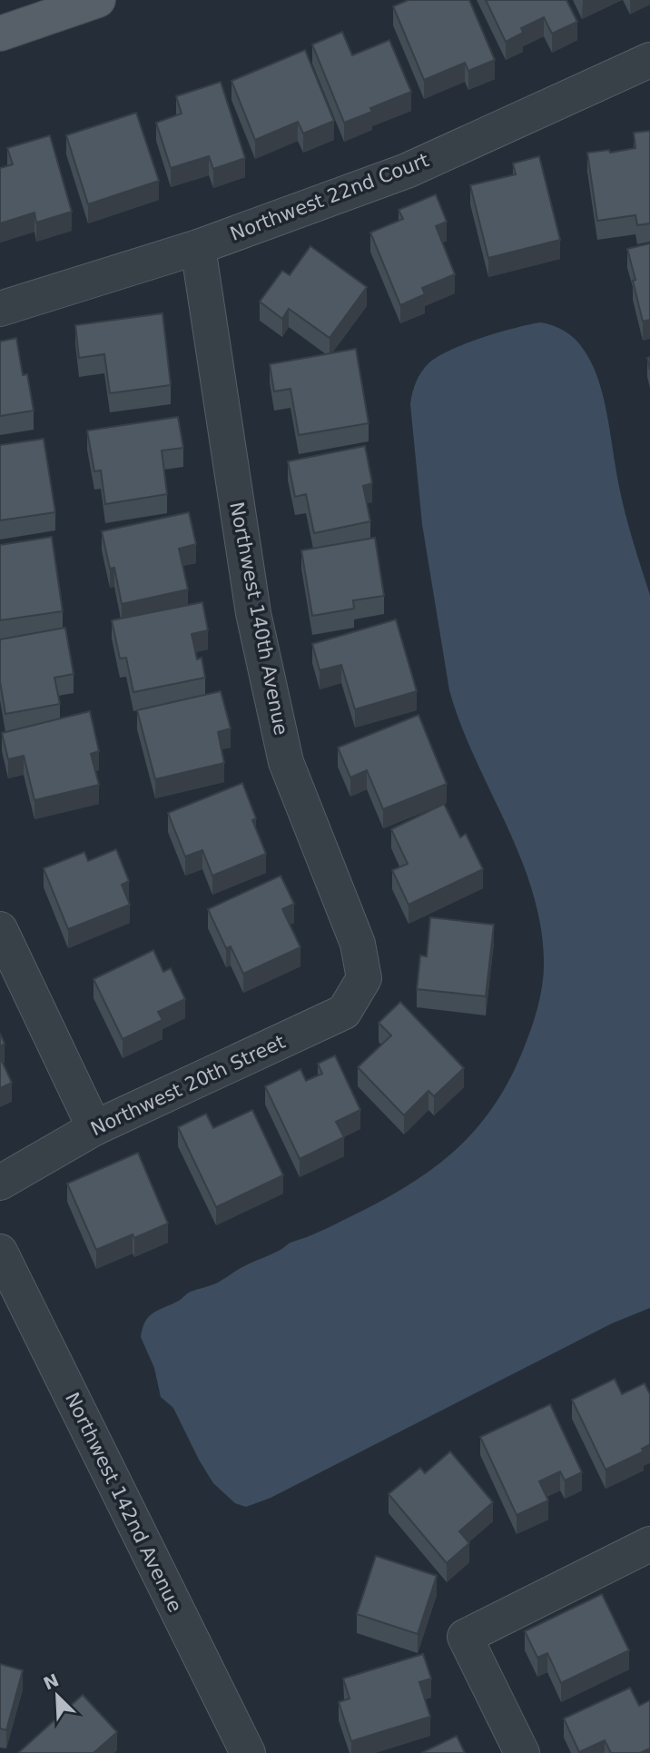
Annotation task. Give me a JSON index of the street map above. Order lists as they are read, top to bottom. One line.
{"streets":{"street":["Northwest 22nd Court","Northwest 140th Avenue","Northwest 20th Street","Northwest 142nd Avenue"]},"crossings":[["Northwest 22nd Court","Northwest 140th Avenue"],["Northwest 140th Avenue","Northwest 20th Street"]],"north":"top left"}
